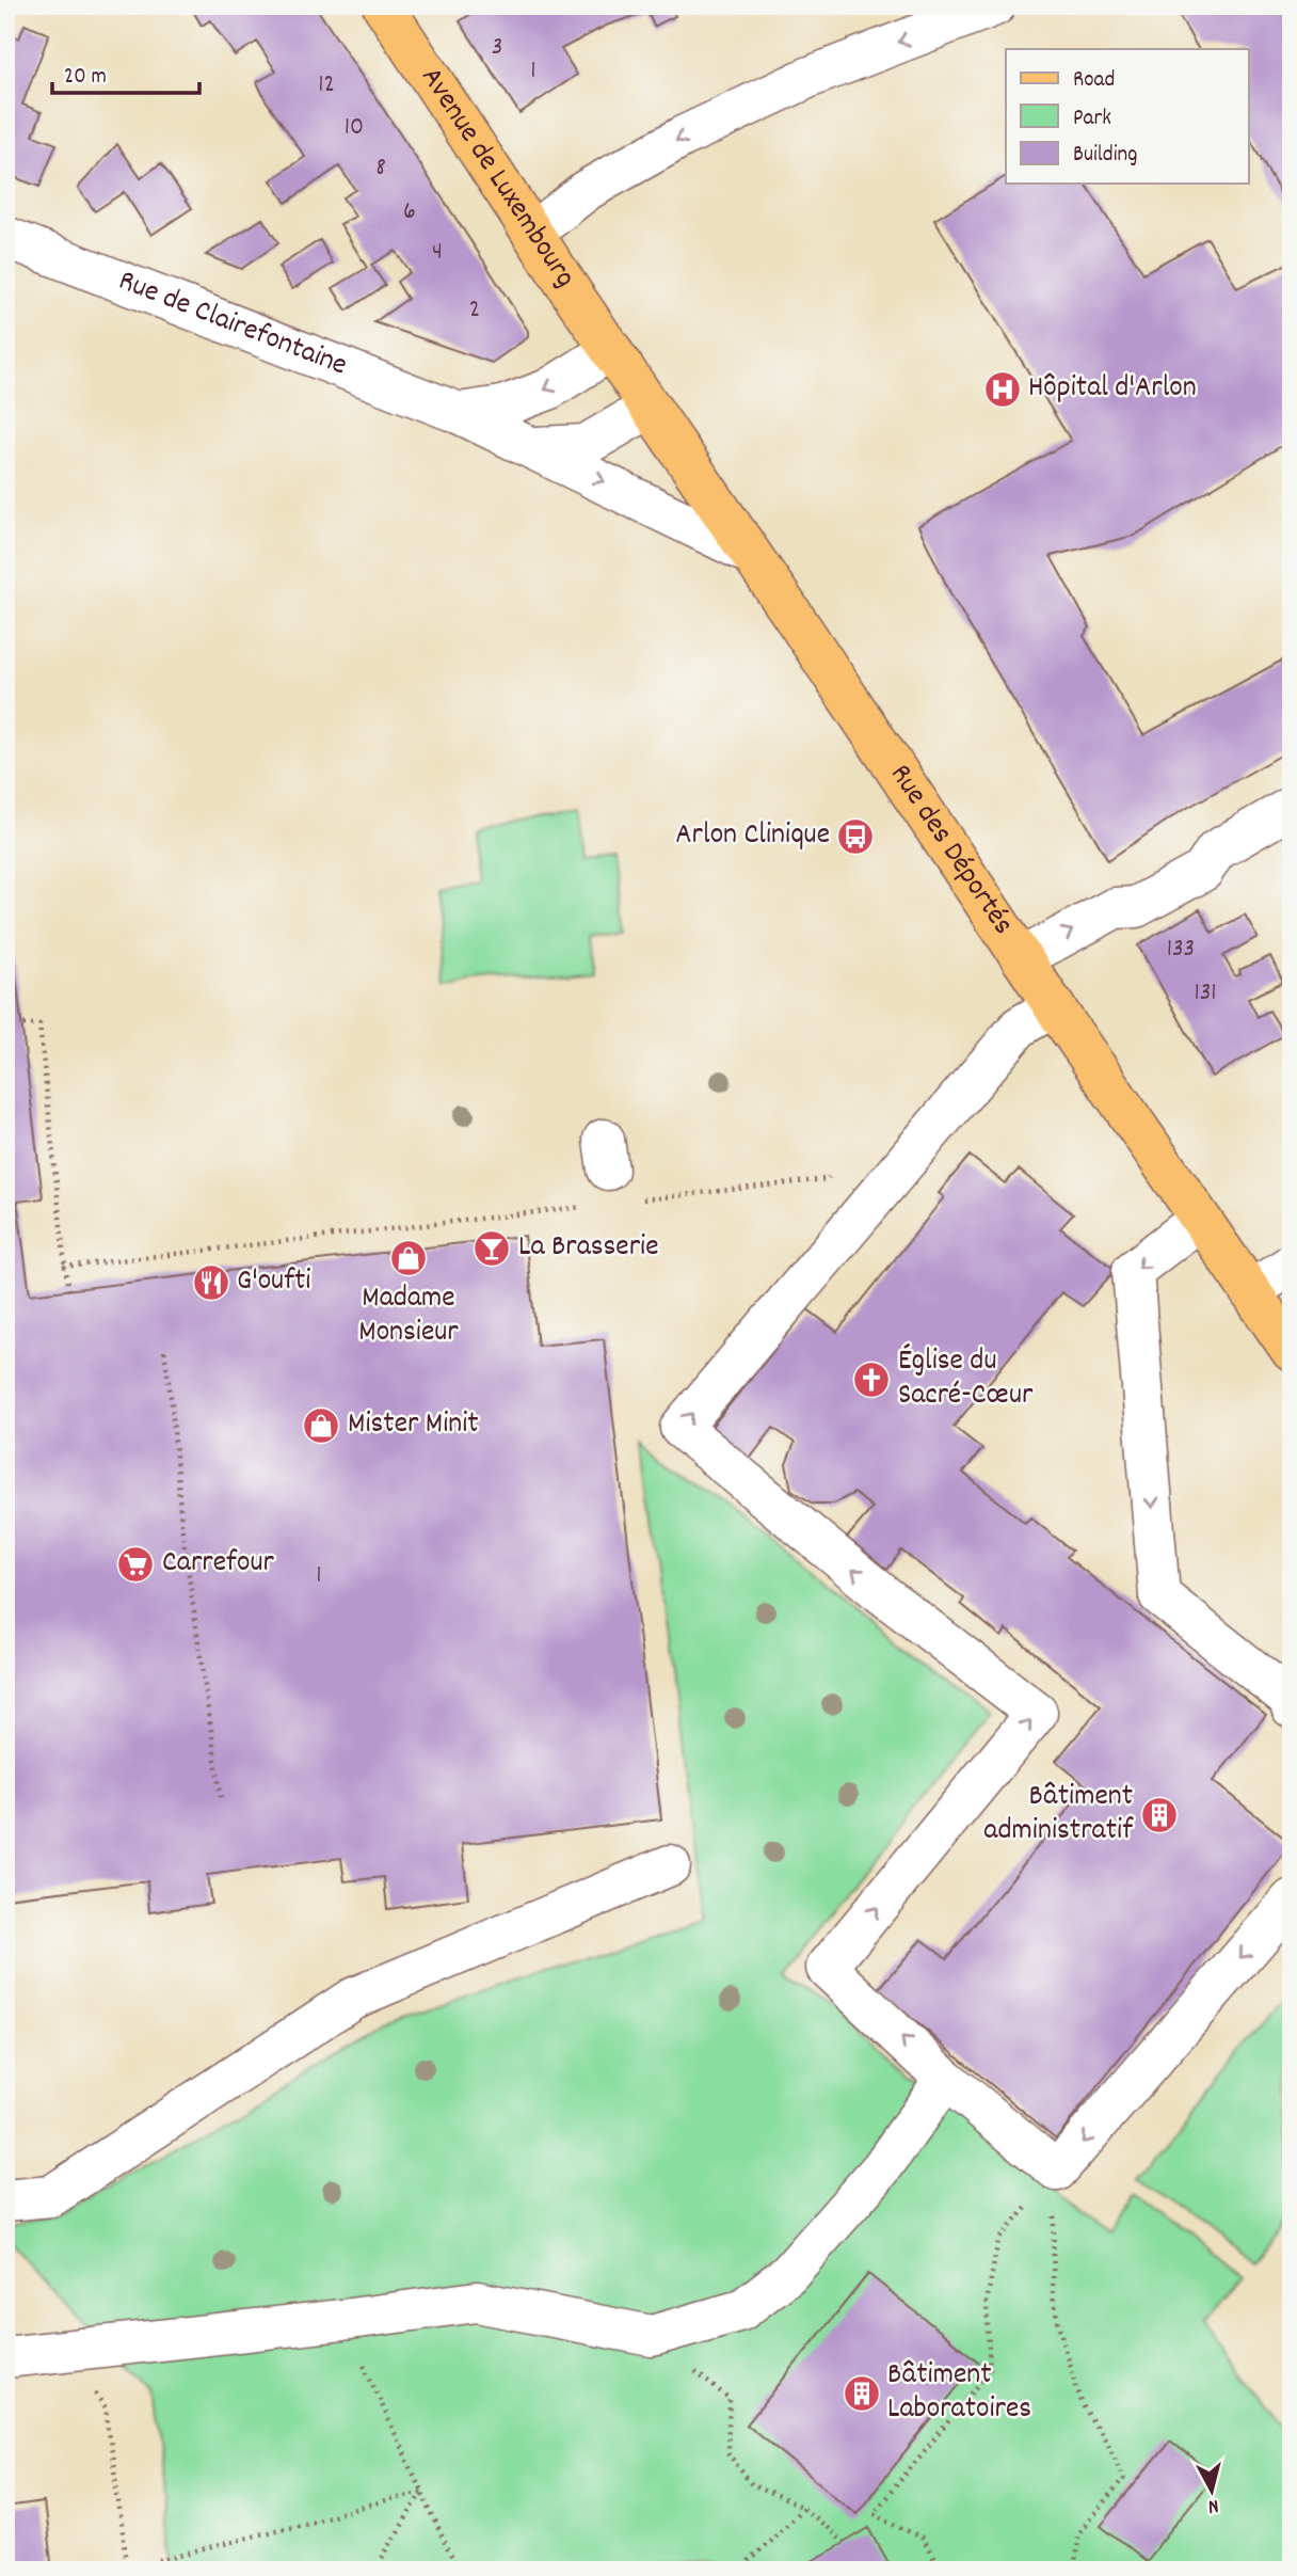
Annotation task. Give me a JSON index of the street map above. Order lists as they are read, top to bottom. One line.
{"streets":{"main road":["Avenue de Luxembourg","Rue des Déportés"],"street":["Rue de Clairefontaine"]},"crossings":[["Avenue de Luxembourg","Rue de Clairefontaine"],["Avenue de Luxembourg","Rue des Déportés"],["Rue de Clairefontaine","Rue des Déportés"]],"places":{"hospital":["Hôpital d'Arlon"],"bus stop":["Arlon Clinique"],"bar":["La Brasserie"],"shop":["Madame Monsieur","Mister Minit"],"restaurant":["G'oufti"],"church":["Église du Sacré-Cœur"],"supermarket":["Carrefour"],"building":["Bâtiment administratif","Bâtiment Laboratoires"]},"house_numbers":["3","1","12","10","8","6","4","2","133","131","1"],"legend":["Road","Park","Building"],"scale_bar":"20 m","north":"bottom"}
